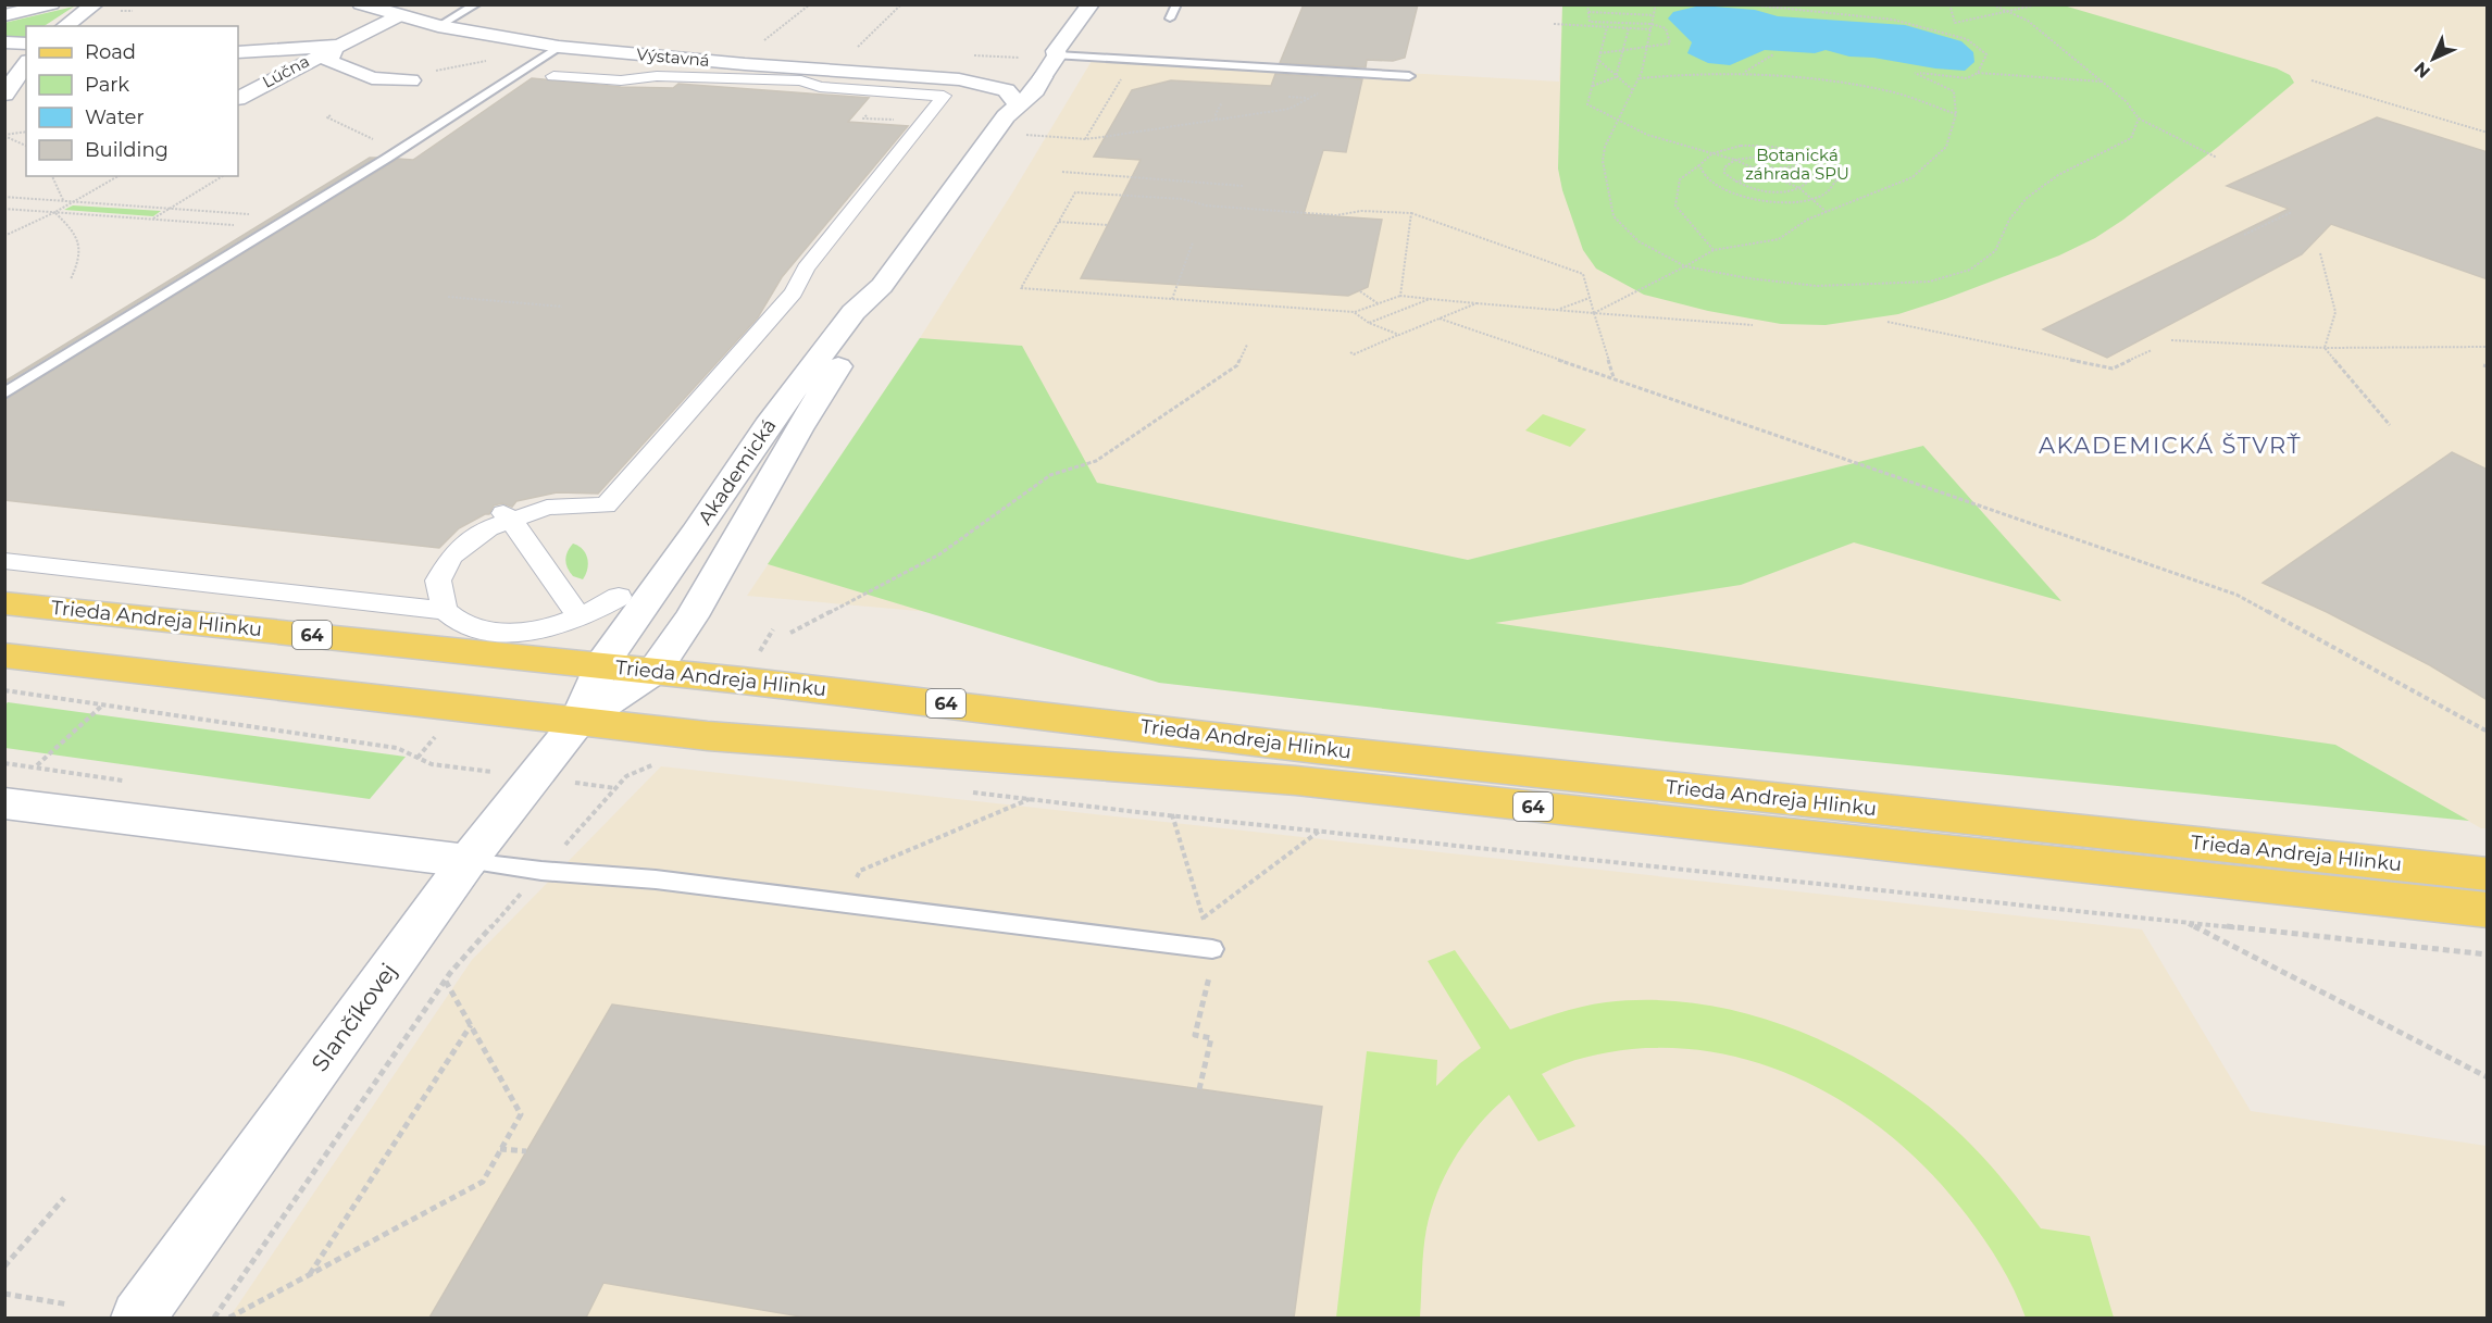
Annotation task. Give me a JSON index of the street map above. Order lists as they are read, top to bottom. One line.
{"streets":{"main road":["Trieda Andreja Hlinku","64"],"street":["Výstavná","Lúčna","Akademická","Slančíkovej"]},"crossings":[["Výstavná","Lúčna"],["Výstavná","Akademická"],["Akademická","Trieda Andreja Hlinku"],["Akademická","Slančíkovej"],["Trieda Andreja Hlinku","Slančíkovej"]],"districts":["AKADEMICKÁ ŠTVRŤ"],"parks":["Botanická záhrada SPU"],"legend":["Road","Park","Water","Building"],"north":"bottom left"}
